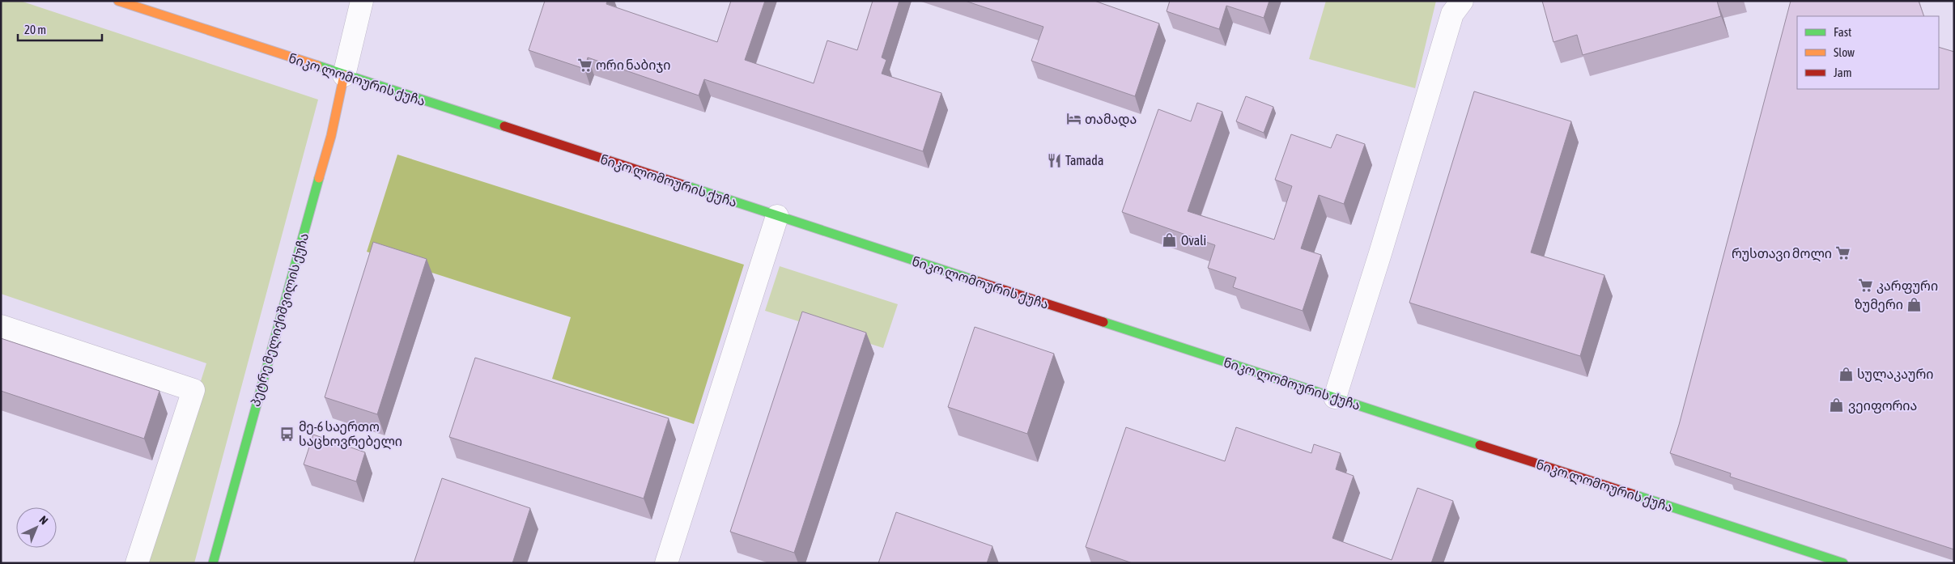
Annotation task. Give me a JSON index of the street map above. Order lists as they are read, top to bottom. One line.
{"streets":{"street":["ნიკო ლომოურის ქუჩა","პეტრე მელიქიშვილის ქუჩა"]},"crossings":[["ნიკო ლომოურის ქუჩა","პეტრე მელიქიშვილის ქუჩა"]],"places":{"supermarket":["ორი ნაბიჯი","რუსთავი მოლი","კარფური"],"hotel":["თამადა"],"restaurant":["Tamada"],"shop":["Ovali","ზუმერი","სულაკაური","ვეიფორია"],"bus stop":["მე-6 საერთო საცხოვრებელი"]},"legend":["Fast","Slow","Jam"],"scale_bar":"20 m","north":"top right"}
